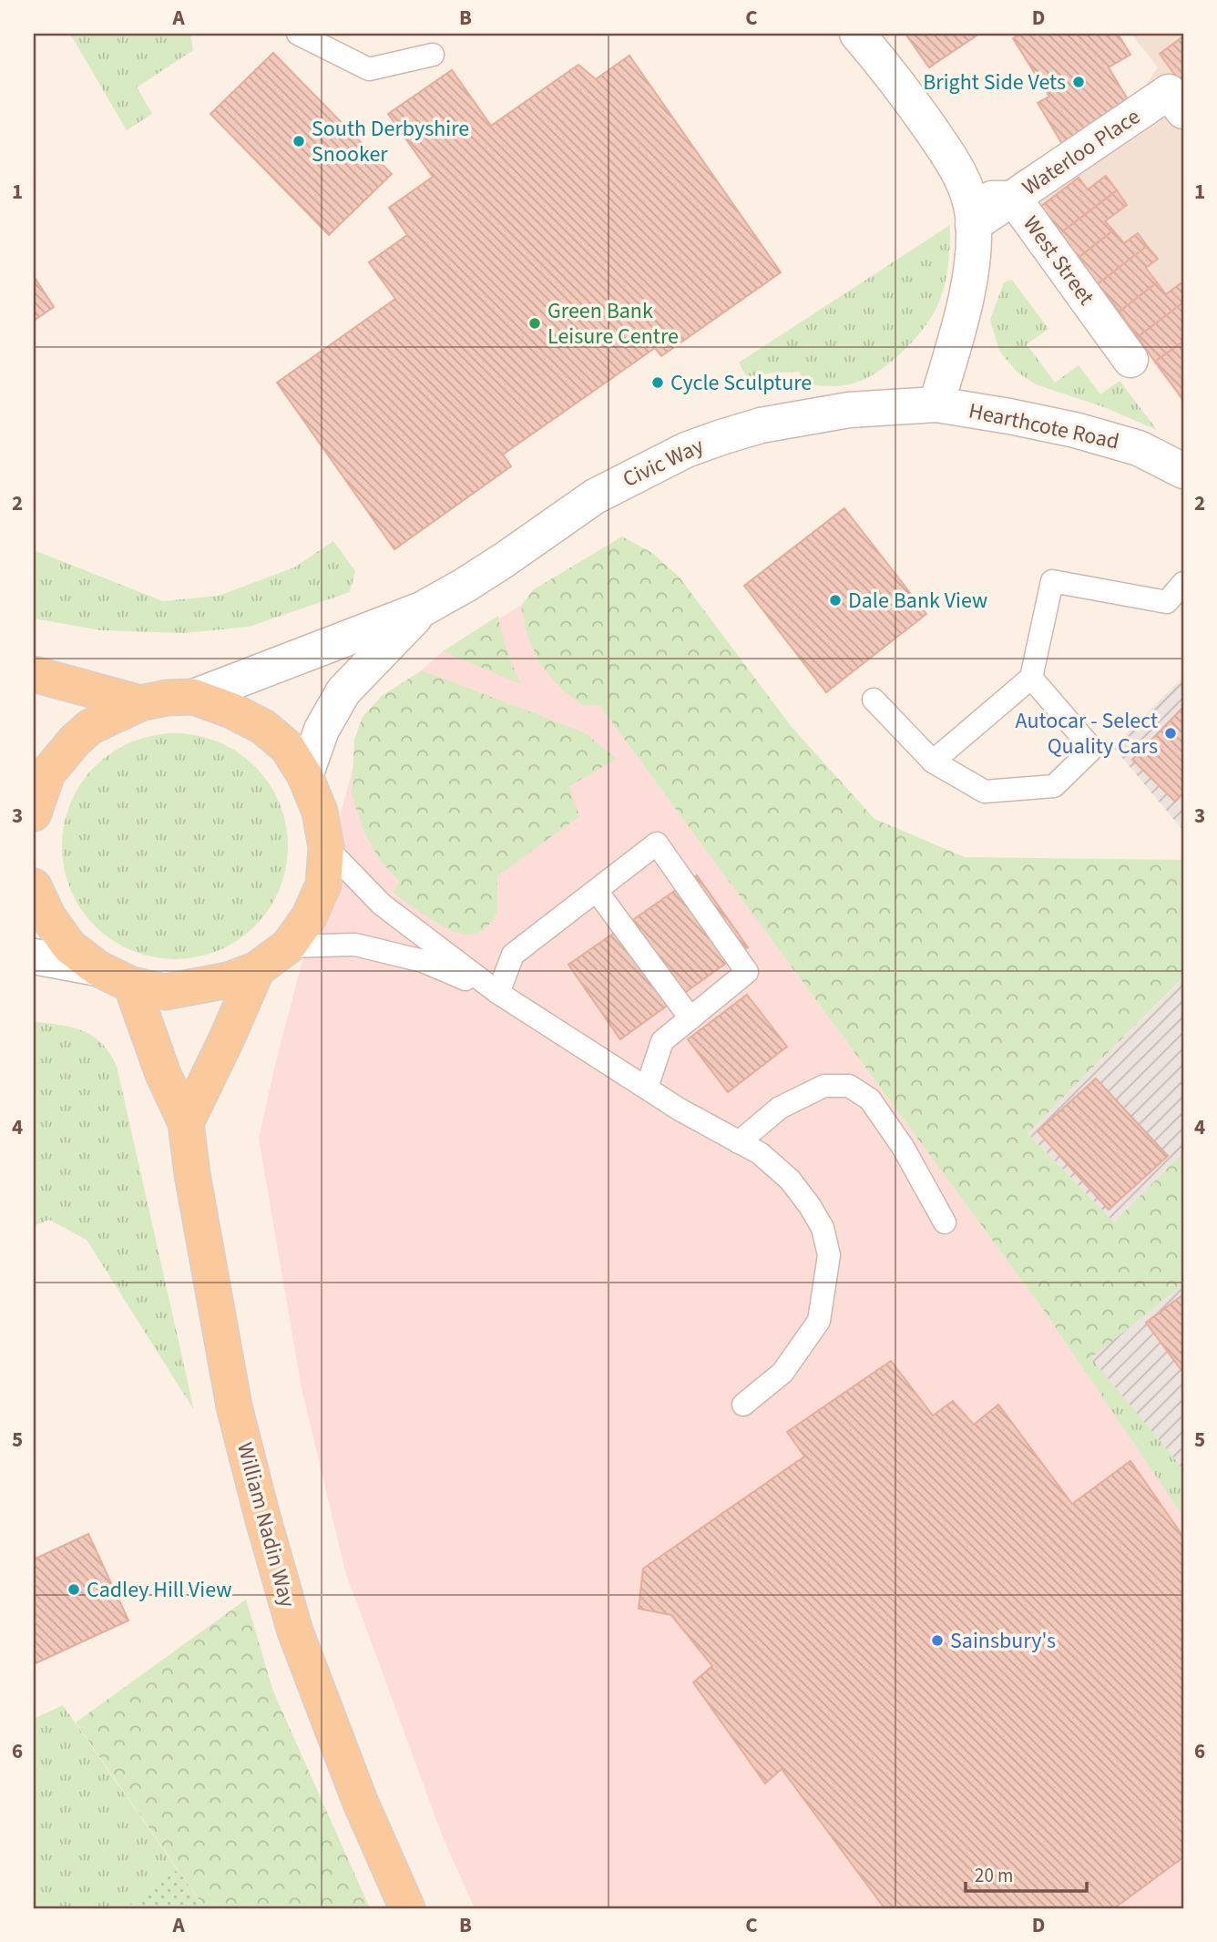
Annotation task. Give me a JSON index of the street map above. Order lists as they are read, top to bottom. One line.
{"streets":{"main road":["William Nadin Way"],"street":["Waterloo Place","West Street","Hearthcote Road","Civic Way"]},"crossings":[["Waterloo Place","West Street"],["Hearthcote Road","Civic Way"]],"places":["Bright Side Vets","South Derbyshire Snooker","Green Bank Leisure Centre","Cycle Sculpture","Dale Bank View","Autocar - Select Quality Cars","Cadley Hill View","Sainsbury's"],"scale_bar":"20 m","grid":{"columns":["A","B","C","D"],"rows":["1","2","3","4","5","6"]}}
